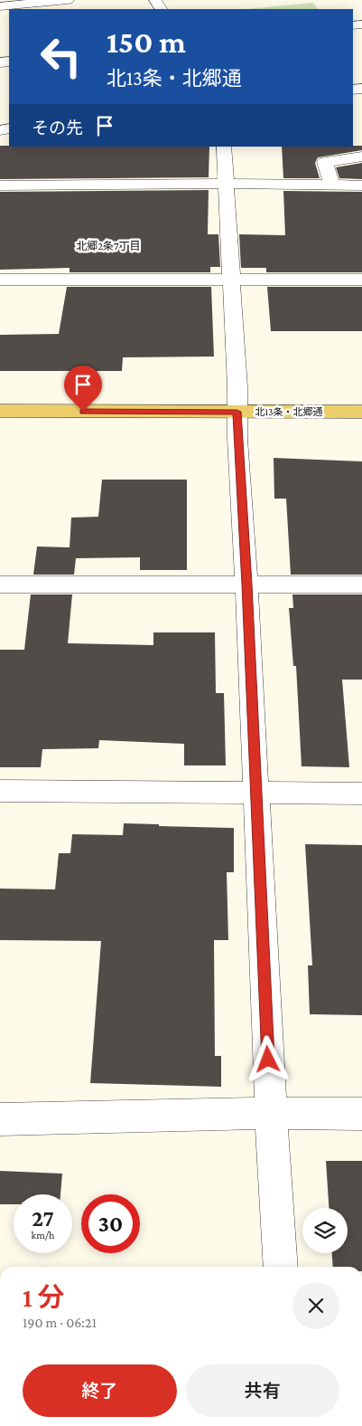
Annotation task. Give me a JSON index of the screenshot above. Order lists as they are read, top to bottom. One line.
{"streets":{"main road":["北13条・北郷通"]},"districts":["北郷2条7丁目"],"page":{"turn":["150 m","北13条・北郷通"],"then":"その先","speed":"27 km/h","limit":"30","heading":["1 分","190 m · 06:21"],"buttons":["終了","共有"]}}
